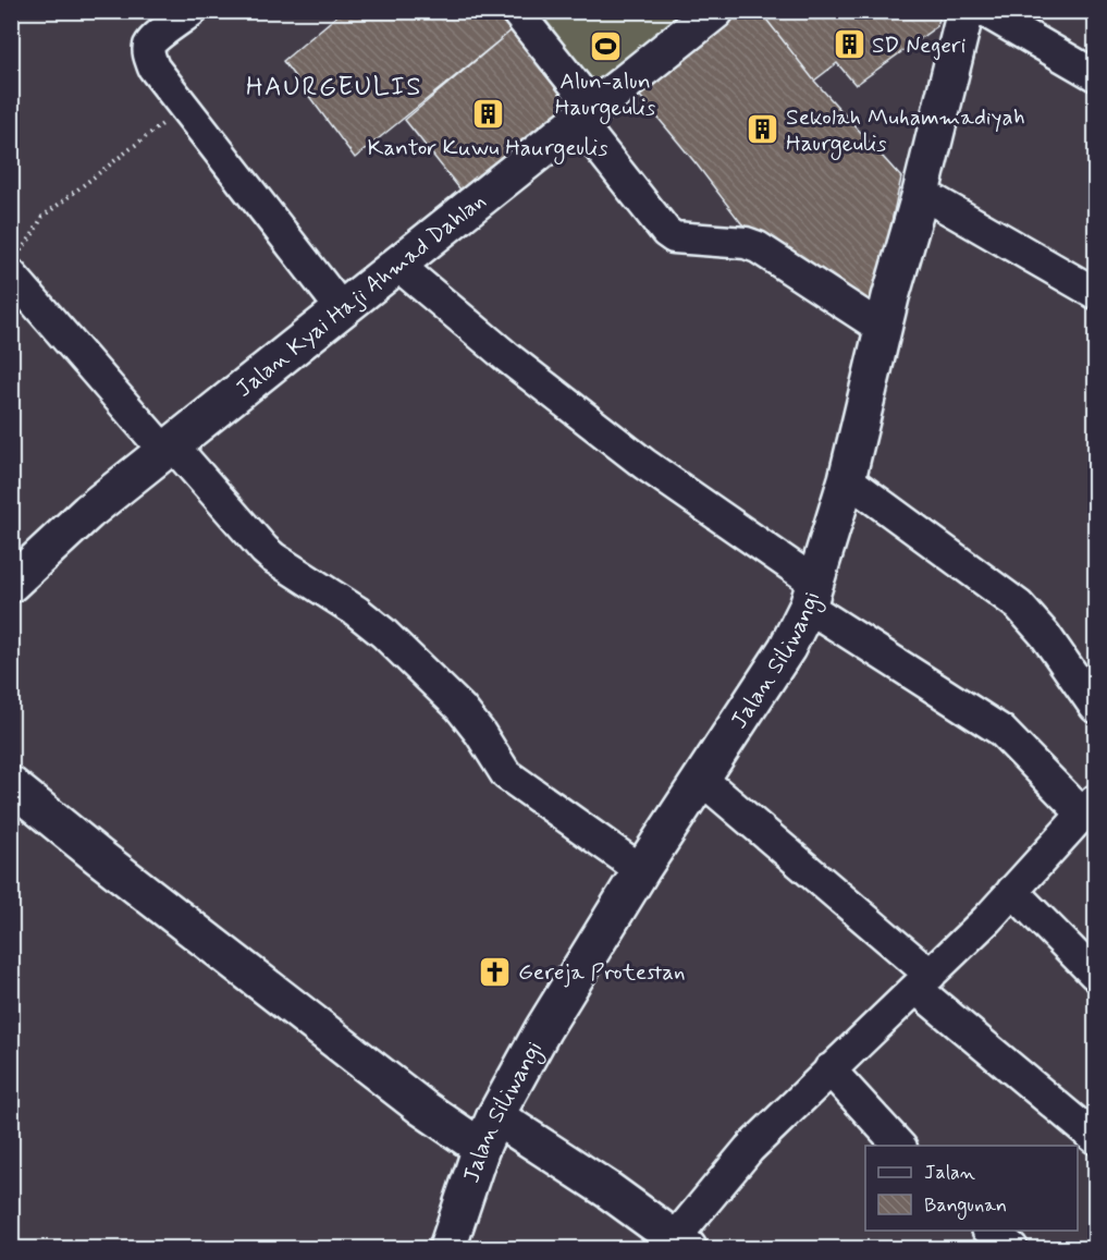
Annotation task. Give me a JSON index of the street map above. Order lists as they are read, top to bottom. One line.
{"streets":{"street":["Jalan Kyai Haji Ahmad Dahlan","Jalan Siliwangi"]},"districts":["HAURGEULIS"],"places":{"building":["SD Negeri","Kantor Kuwu Haurgeulis","Sekolah Muhammadiyah Haurgeulis"],"sports":["Alun-alun Haurgeulis"],"church":["Gereja Protestan"]},"legend":["Jalan","Bangunan"]}
